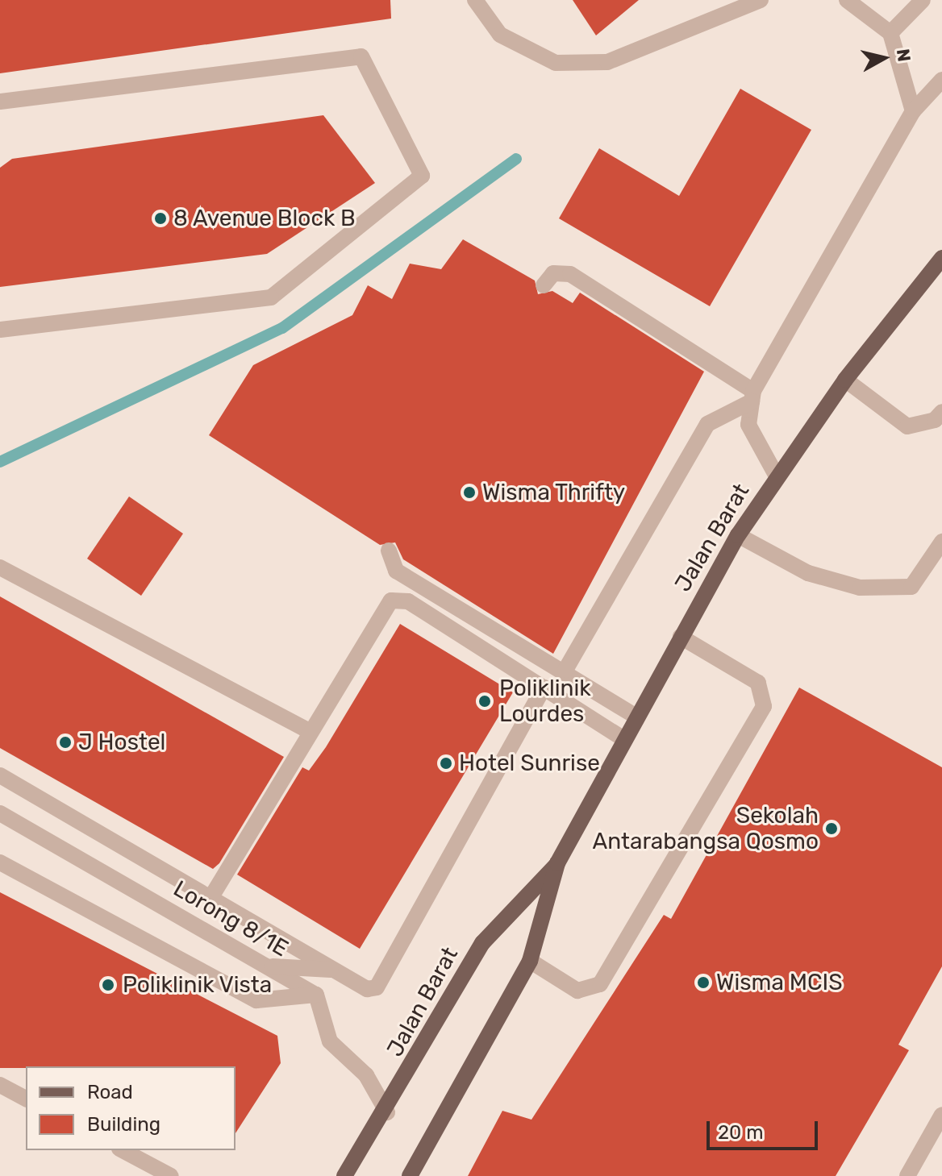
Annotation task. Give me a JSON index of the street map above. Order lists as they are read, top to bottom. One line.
{"streets":{"main road":["Jalan Barat"],"street":["Lorong 8/1E"]},"places":["8 Avenue Block B","Wisma Thrifty","Poliklinik Lourdes","J Hostel","Hotel Sunrise","Sekolah Antarabangsa Qosmo","Wisma MCIS","Poliklinik Vista"],"legend":["Road","Building"],"scale_bar":"20 m","north":"right"}
